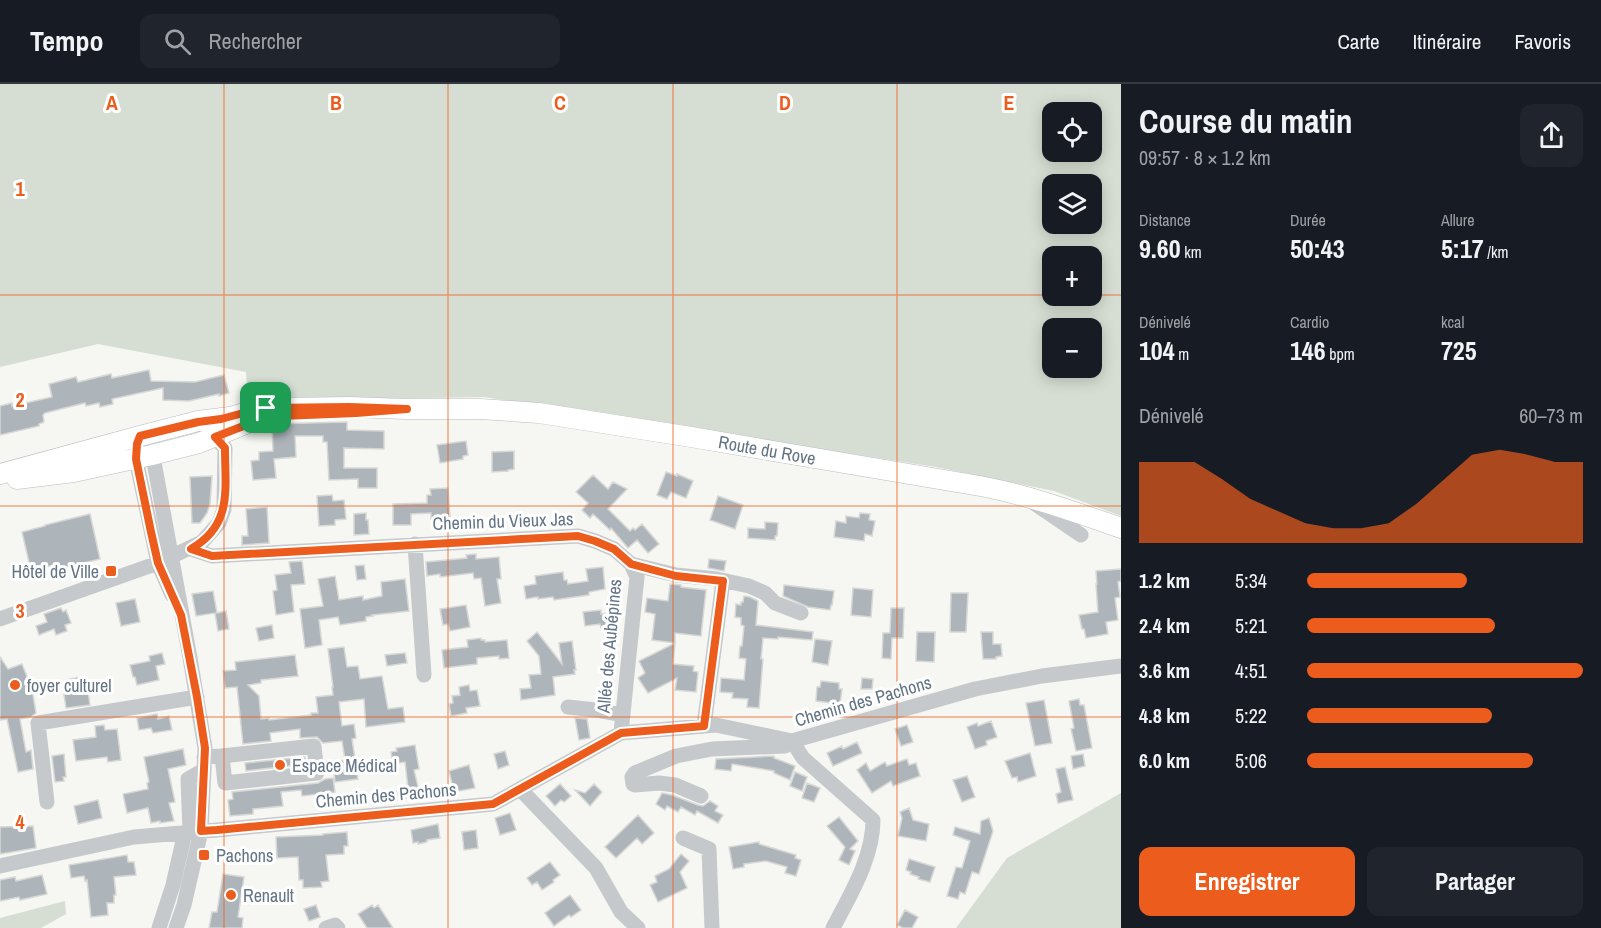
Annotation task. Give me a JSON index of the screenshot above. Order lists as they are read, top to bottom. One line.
{"streets":{"main road":["Route du Rove"],"street":["Chemin du Vieux Jas","Allée des Aubépines","Chemin des Pachons"]},"crossings":[["Chemin du Vieux Jas","Allée des Aubépines"],["Allée des Aubépines","Chemin des Pachons"]],"places":{"transit":["Hôtel de Ville","Pachons"],"other":["foyer culturel","Espace Médical","Renault"]},"page":{"header":"Tempo","search":"Rechercher","nav":["Carte","Itinéraire","Favoris"],"heading":["Course du matin","09:57 · 8 × 1.2 km"],"map_buttons":["+","−"],"stats":[["Distance","9.60 km"],["Durée","50:43"],["Allure","5:17 /km"],["Dénivelé","104 m"],["Cardio","146 bpm"],["kcal","725"]],"chart":["Dénivelé","60–73 m"],"list":[{"name":"1.2 km","note":"5:34"},{"name":"2.4 km","note":"5:21"},{"name":"3.6 km","note":"4:51"},{"name":"4.8 km","note":"5:22"},{"name":"6.0 km","note":"5:06"}],"buttons":["Enregistrer","Partager"]},"grid":{"columns":["A","B","C","D","E"],"rows":["1","2","3","4"]}}
